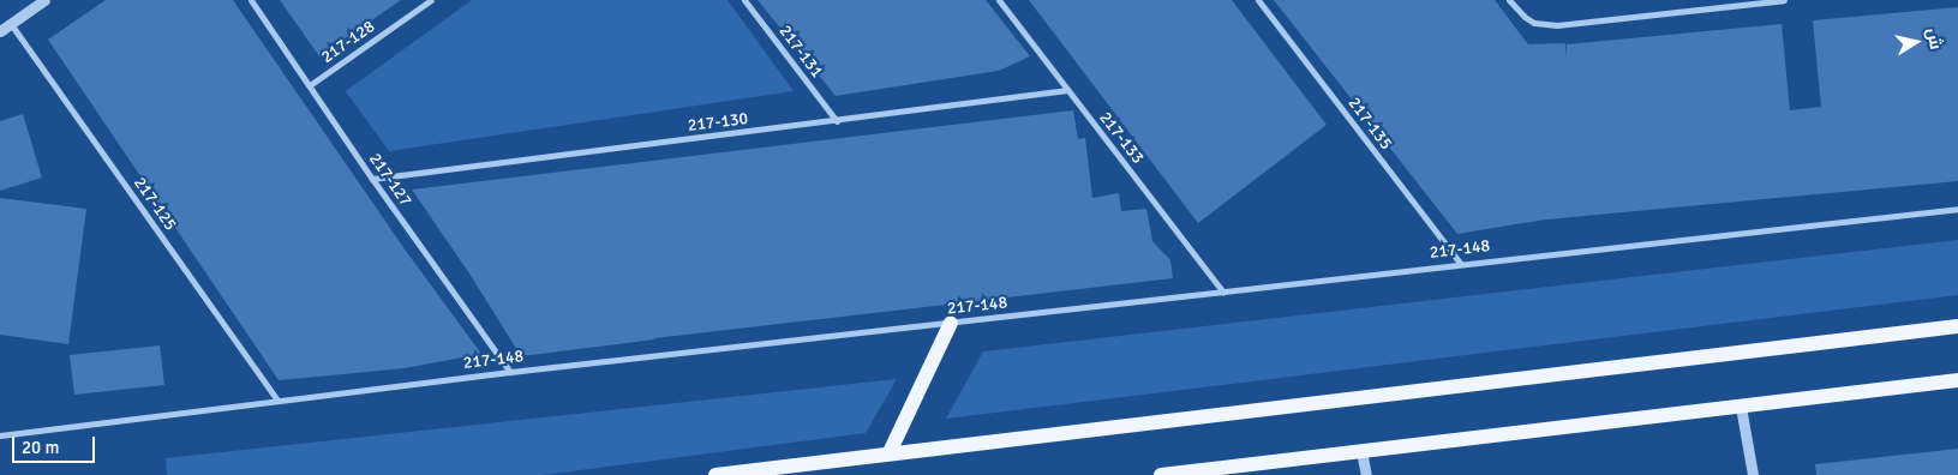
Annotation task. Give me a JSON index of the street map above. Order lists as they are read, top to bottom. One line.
{"streets":{"street":["217-128","217-131","217-130","217-135","217-133","217-127","217-125","217-148"]},"crossings":[["217-128","217-127"],["217-131","217-130"],["217-130","217-133"],["217-130","217-127"],["217-135","217-148"],["217-133","217-148"],["217-127","217-148"],["217-125","217-148"]],"scale_bar":"20 m","north":"right"}
